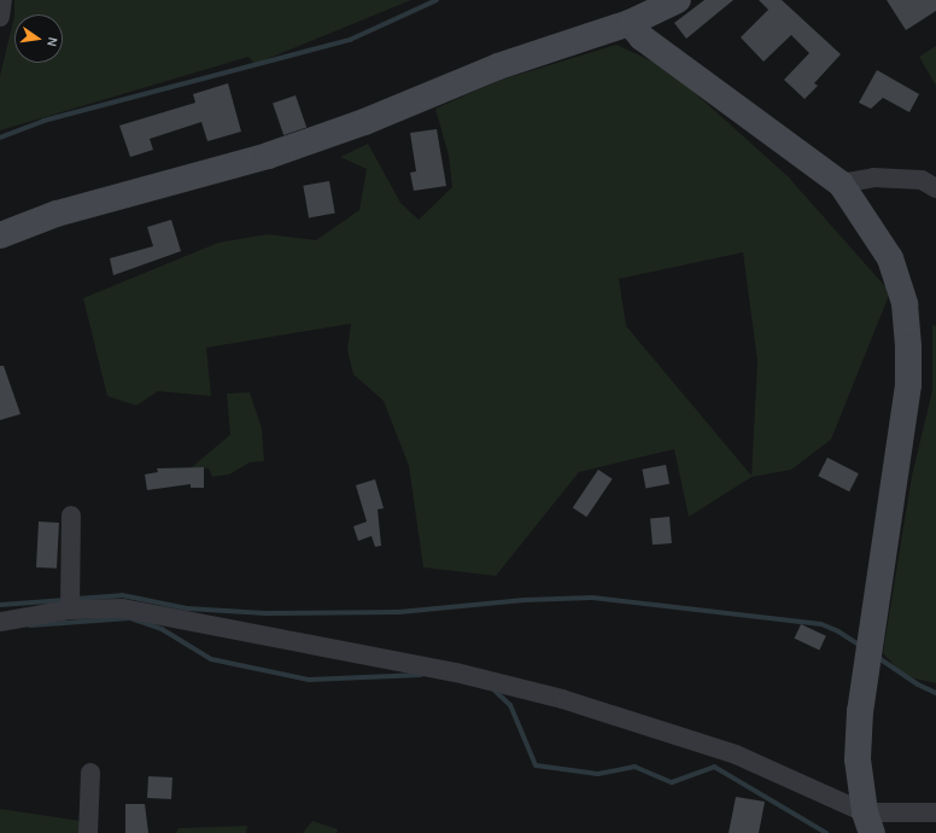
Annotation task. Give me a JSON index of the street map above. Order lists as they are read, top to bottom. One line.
{"north":"right"}
